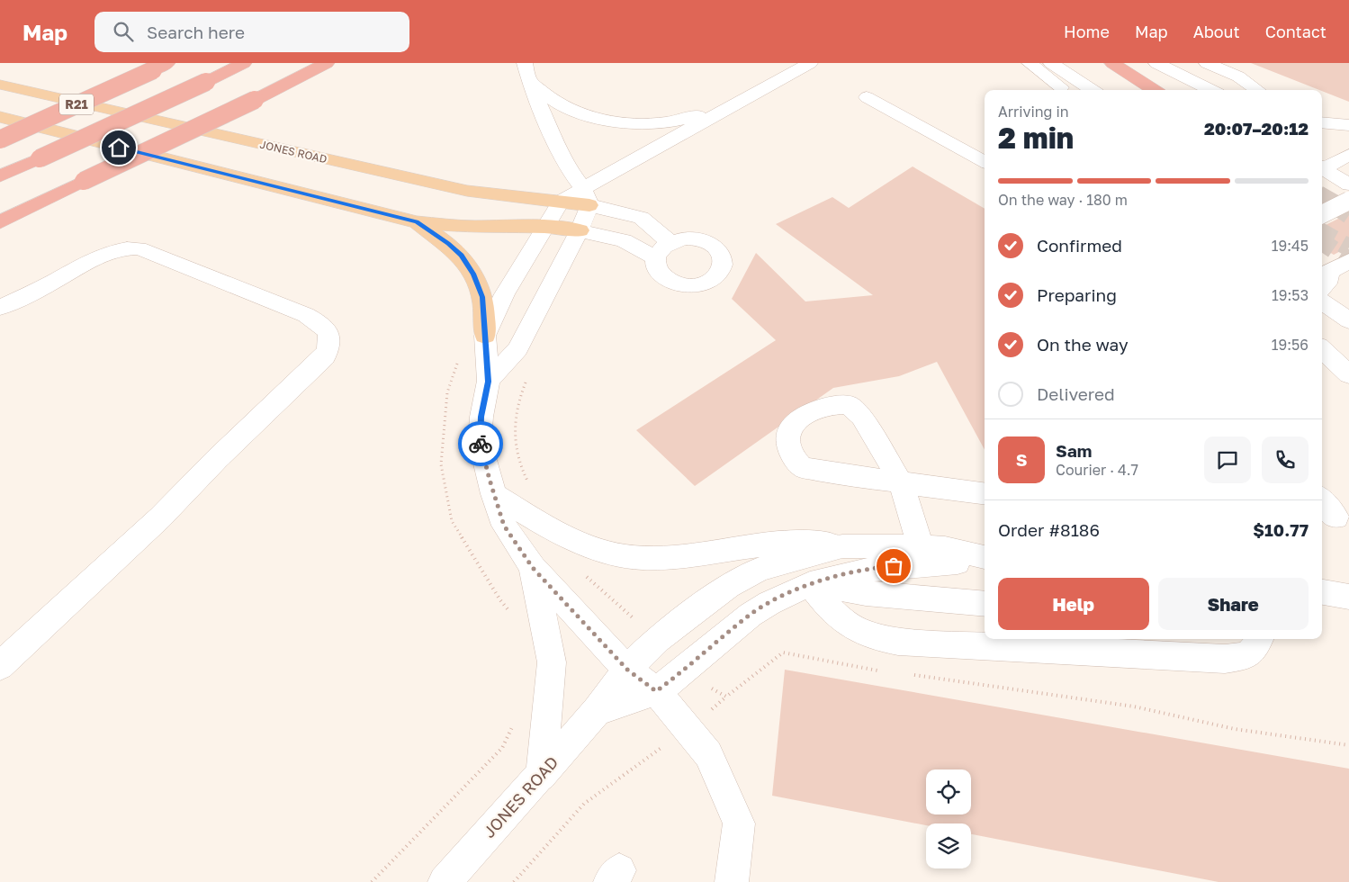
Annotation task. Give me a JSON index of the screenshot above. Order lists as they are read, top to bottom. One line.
{"streets":{"highway":["R21"],"main road":["JONES ROAD"]},"page":{"header":"Map","search":"Search here","nav":["Home","Map","About","Contact"],"heading":["2 min","Arriving in","20:07–20:12"],"panel":["Sam","Courier · 4.7","Order #8186","$10.77"],"bar":"On the way · 180 m","list":[["Confirmed","19:45"],["Preparing","19:53"],["On the way","19:56"],"Delivered"],"round":"S","buttons":["Help","Share"]}}
